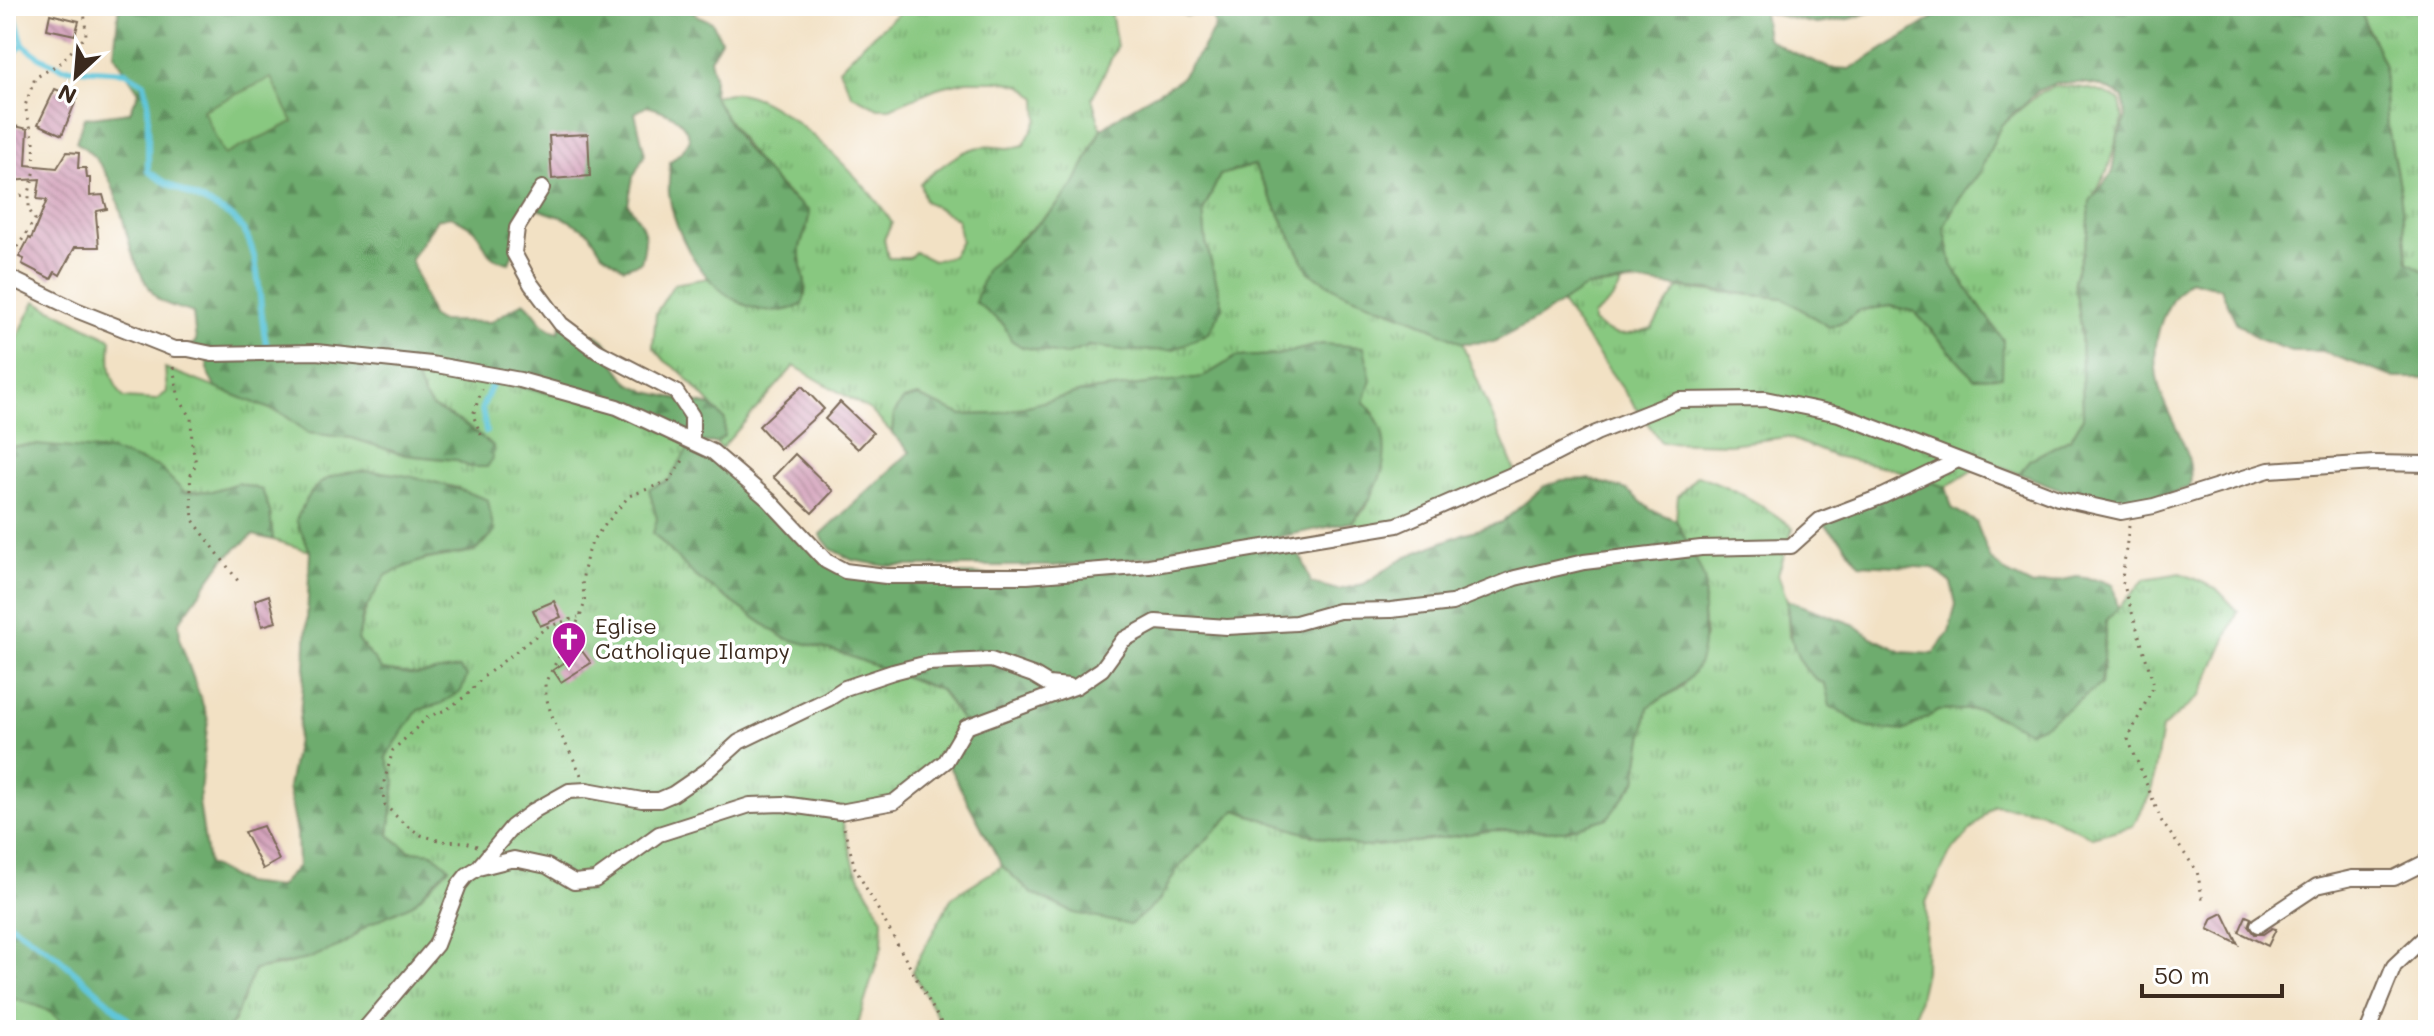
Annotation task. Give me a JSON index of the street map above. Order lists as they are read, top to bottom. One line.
{"places":{"church":["Eglise Catholique Ilampy"]},"scale_bar":"50 m","north":"bottom left"}
